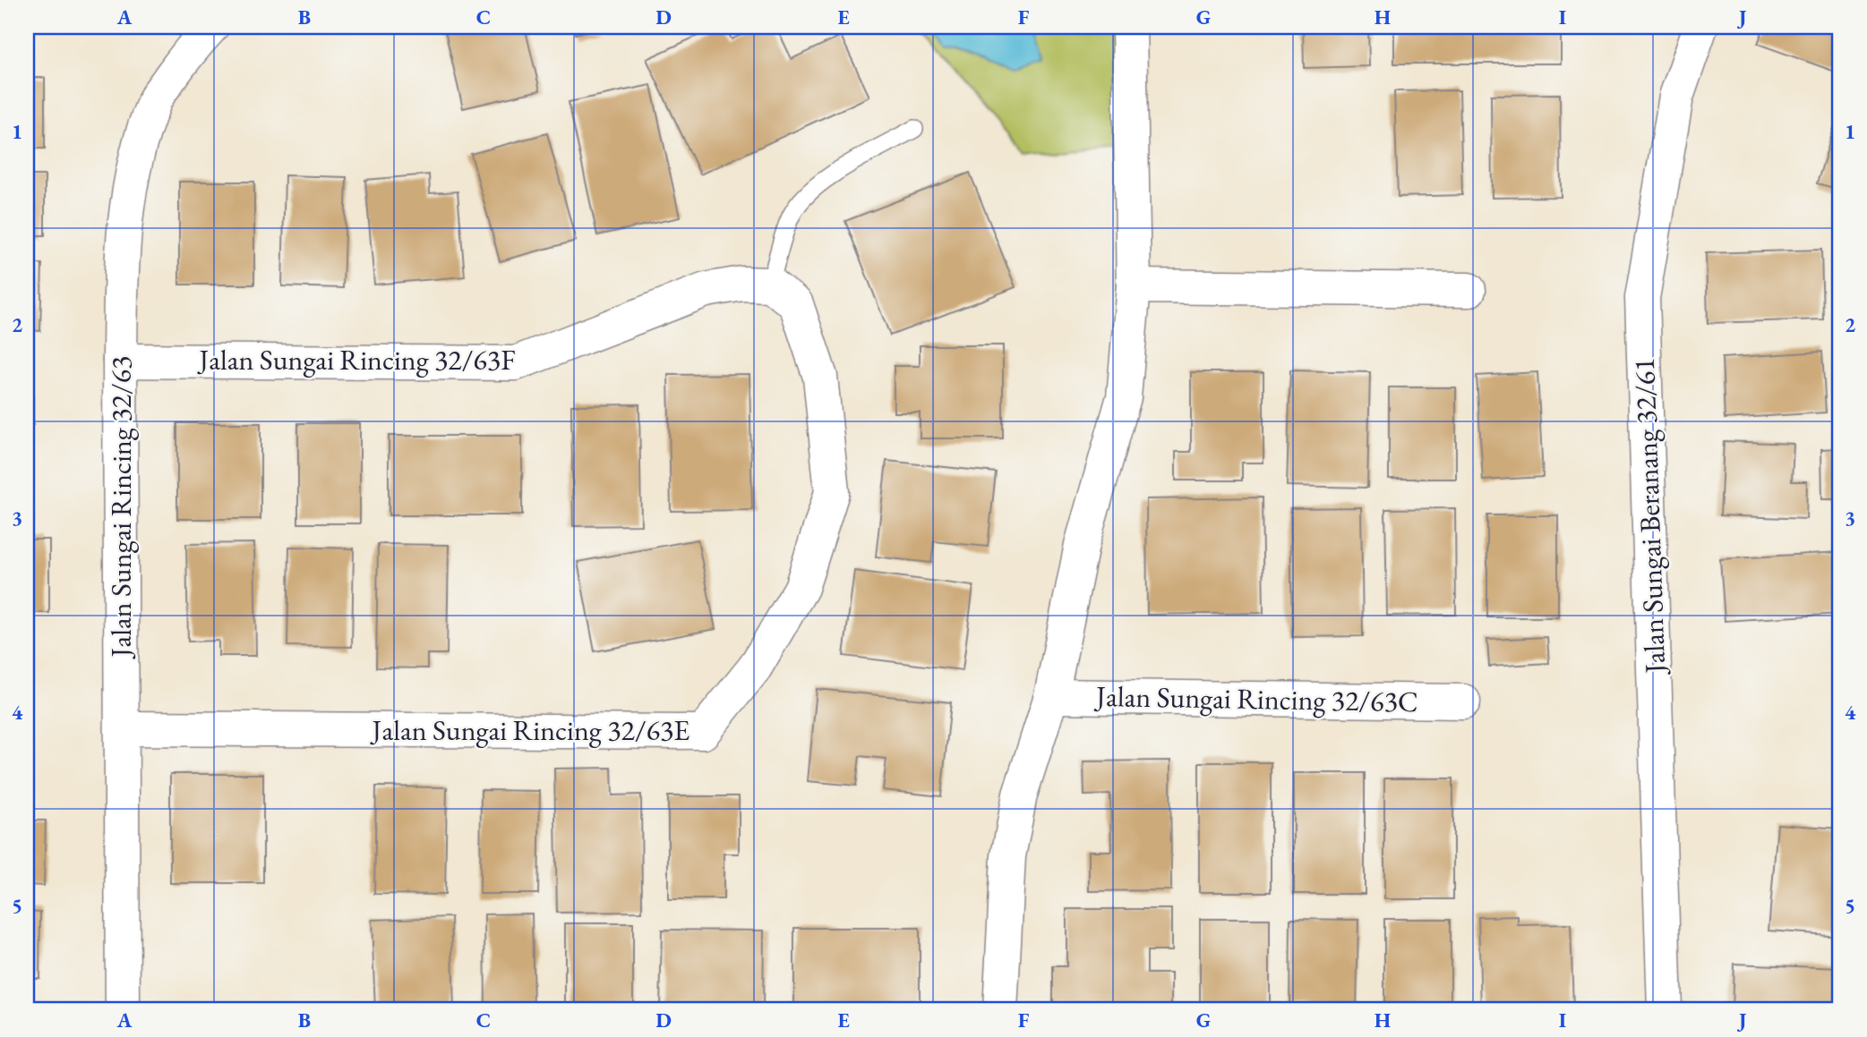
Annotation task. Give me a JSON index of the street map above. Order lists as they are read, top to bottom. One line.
{"streets":{"street":["Jalan Sungai Rincing 32/63F","Jalan Sungai Rincing 32/63","Jalan Sungai Beranang 32/61","Jalan Sungai Rincing 32/63C","Jalan Sungai Rincing 32/63E"]},"crossings":[["Jalan Sungai Rincing 32/63F","Jalan Sungai Rincing 32/63"],["Jalan Sungai Rincing 32/63F","Jalan Sungai Rincing 32/63E"],["Jalan Sungai Rincing 32/63","Jalan Sungai Rincing 32/63E"]],"grid":{"columns":["A","B","C","D","E","F","G","H","I","J"],"rows":["1","2","3","4","5"]}}
